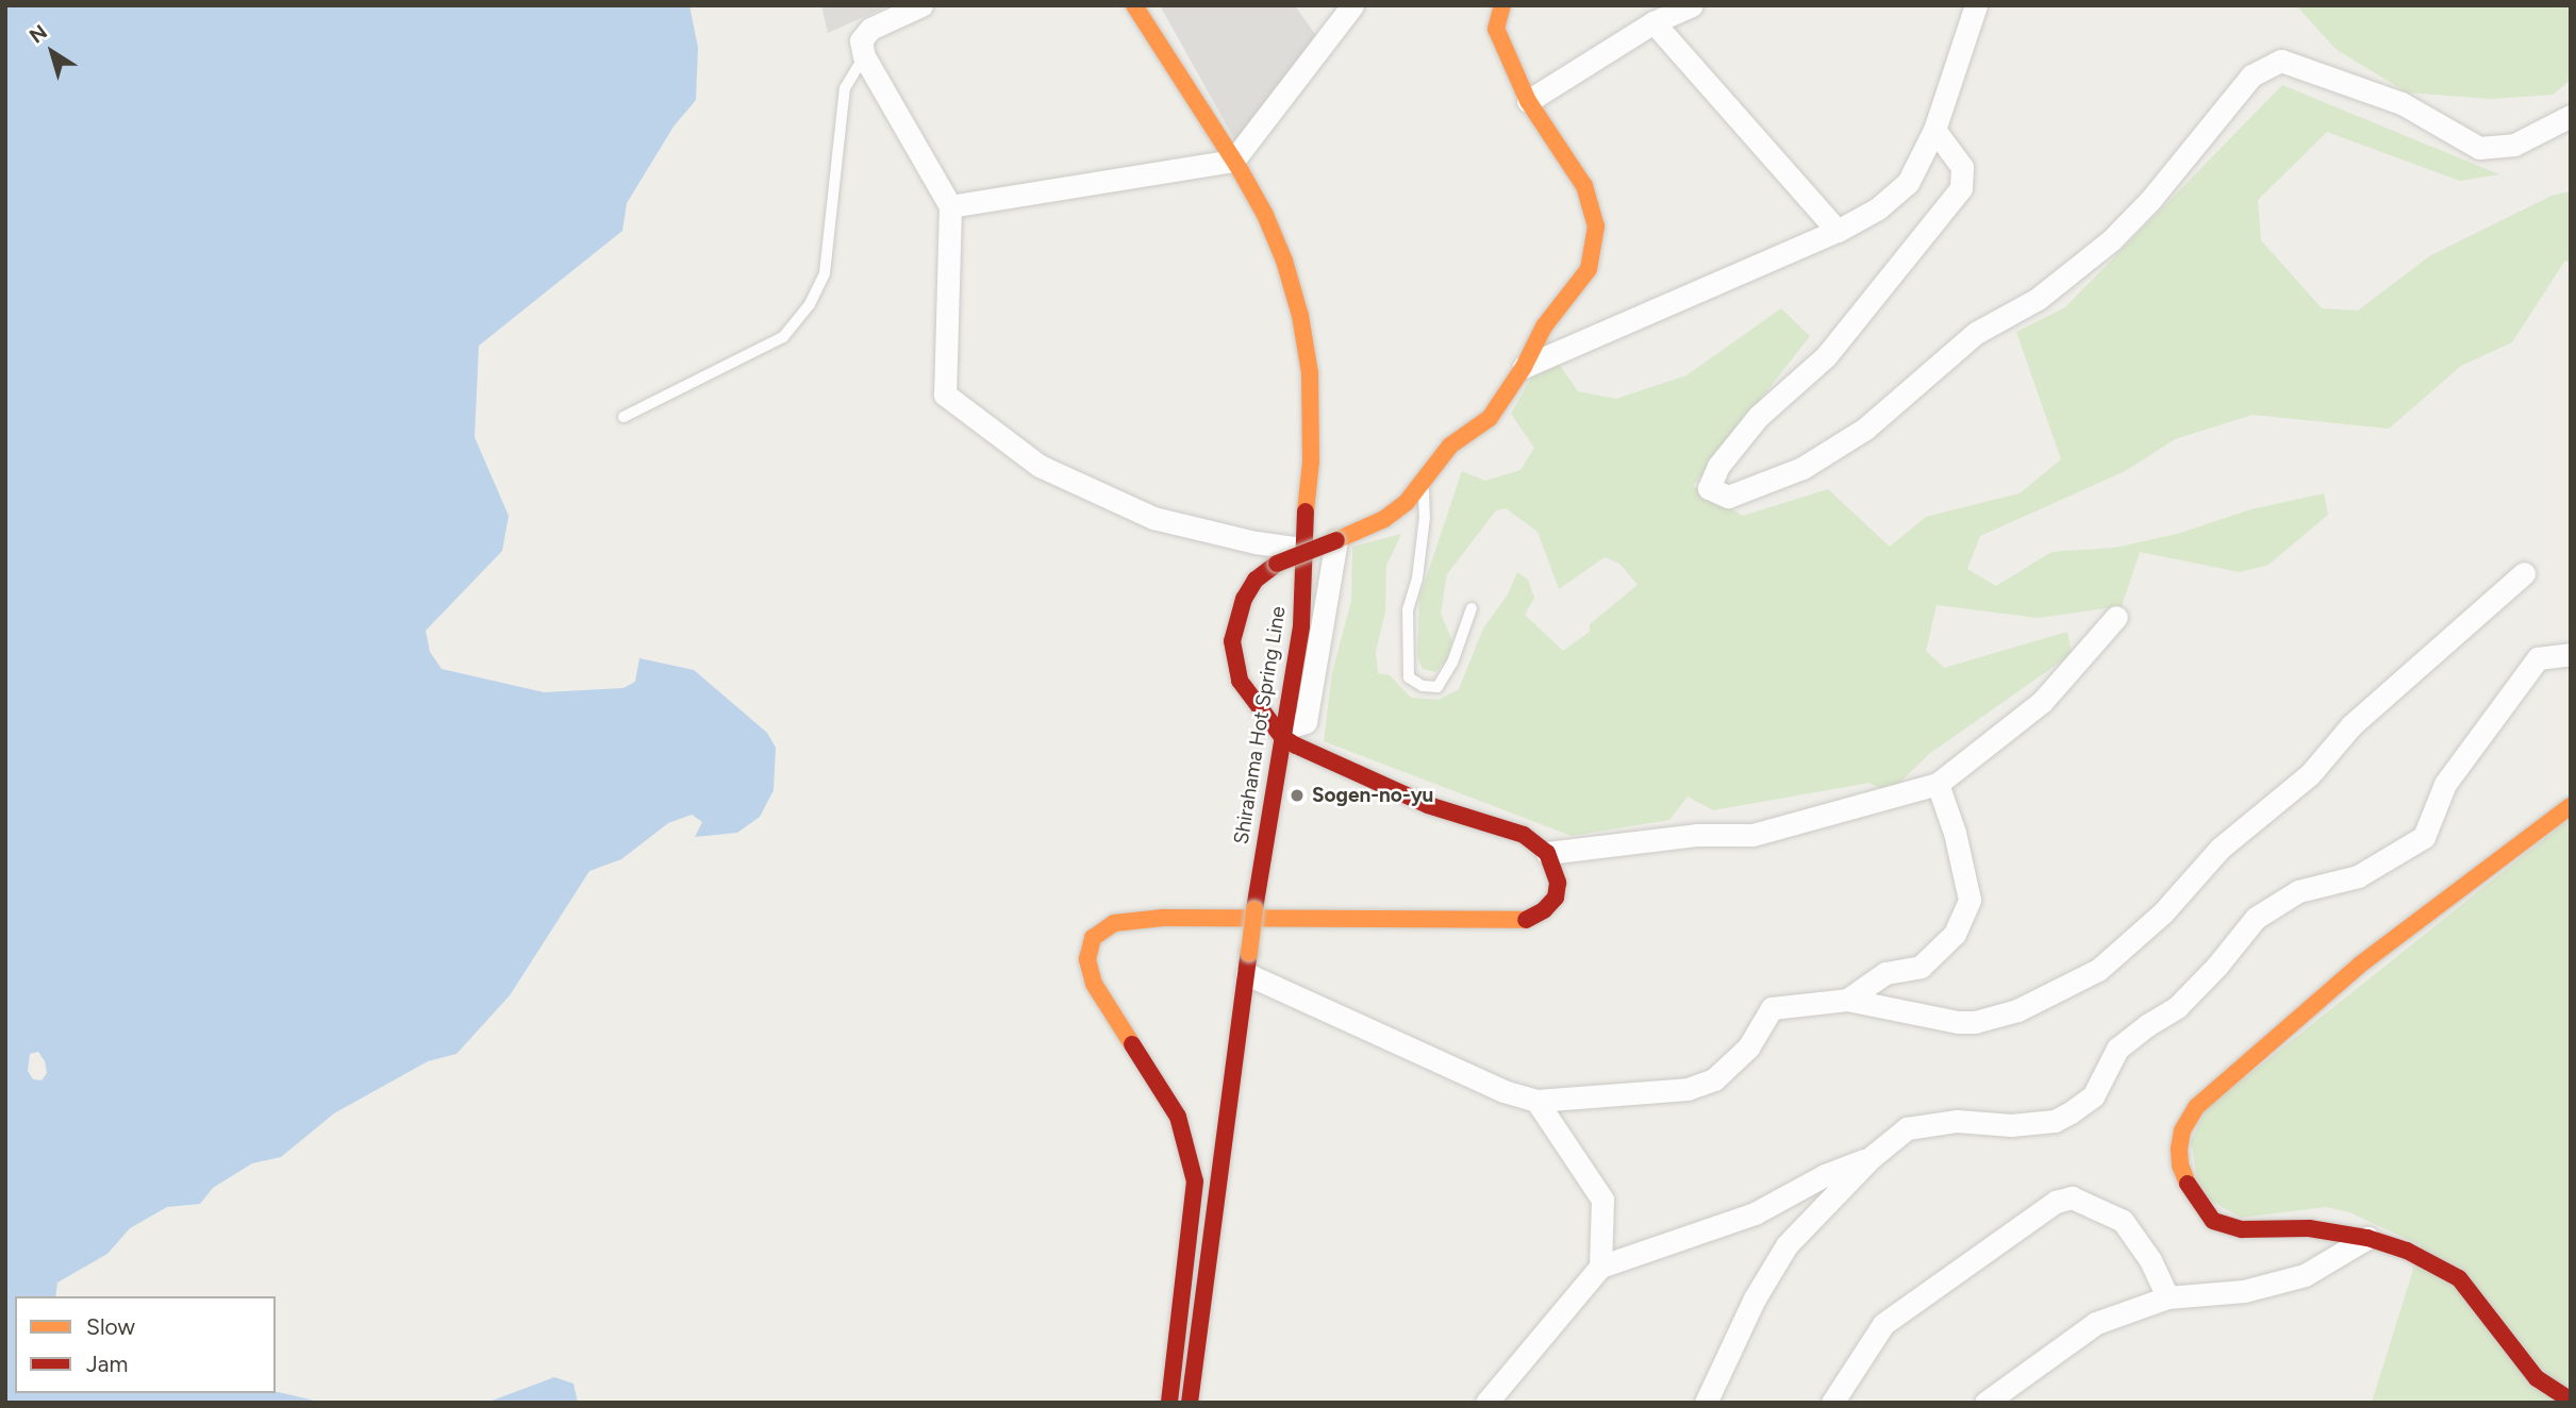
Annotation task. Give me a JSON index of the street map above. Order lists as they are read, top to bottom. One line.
{"streets":{"street":["Shirahama Hot Spring Line"]},"places":["Sogen-no-yu"],"legend":["Slow","Jam"],"north":"top left"}
